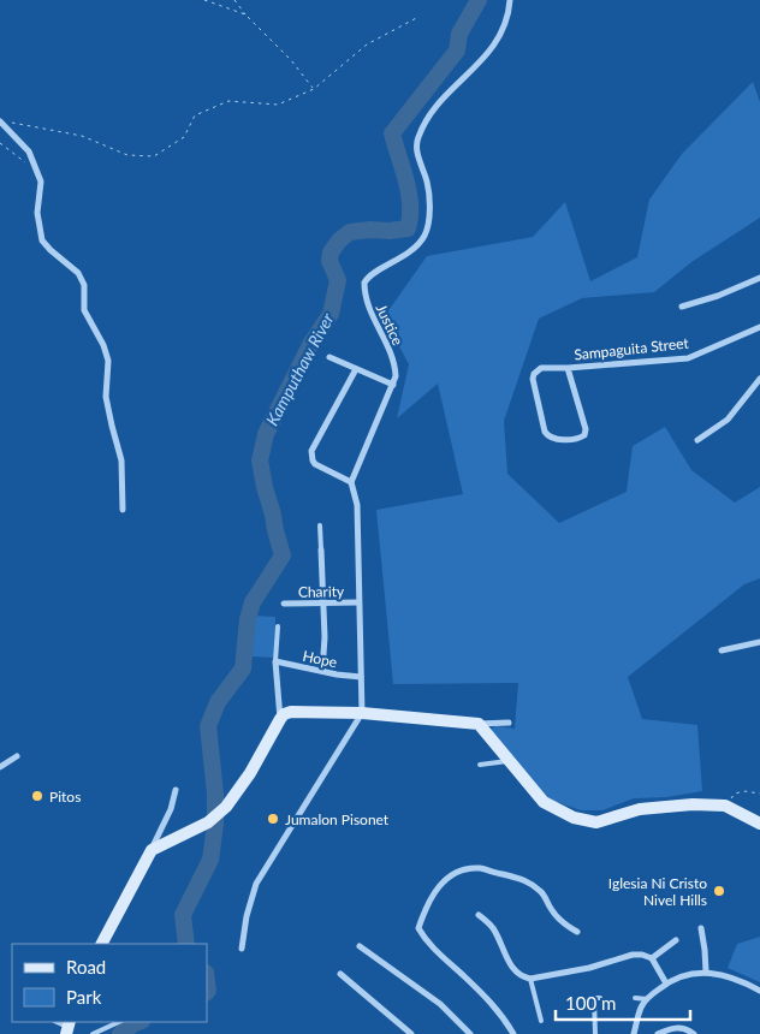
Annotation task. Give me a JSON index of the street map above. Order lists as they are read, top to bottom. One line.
{"streets":{"street":["Justice","Sampaguita Street","Charity","Hope"]},"water":["Kamputhaw River"],"places":["Pitos","Jumalon Pisonet","Iglesia Ni Cristo Nivel Hills"],"legend":["Road","Park"],"scale_bar":"100 m"}
